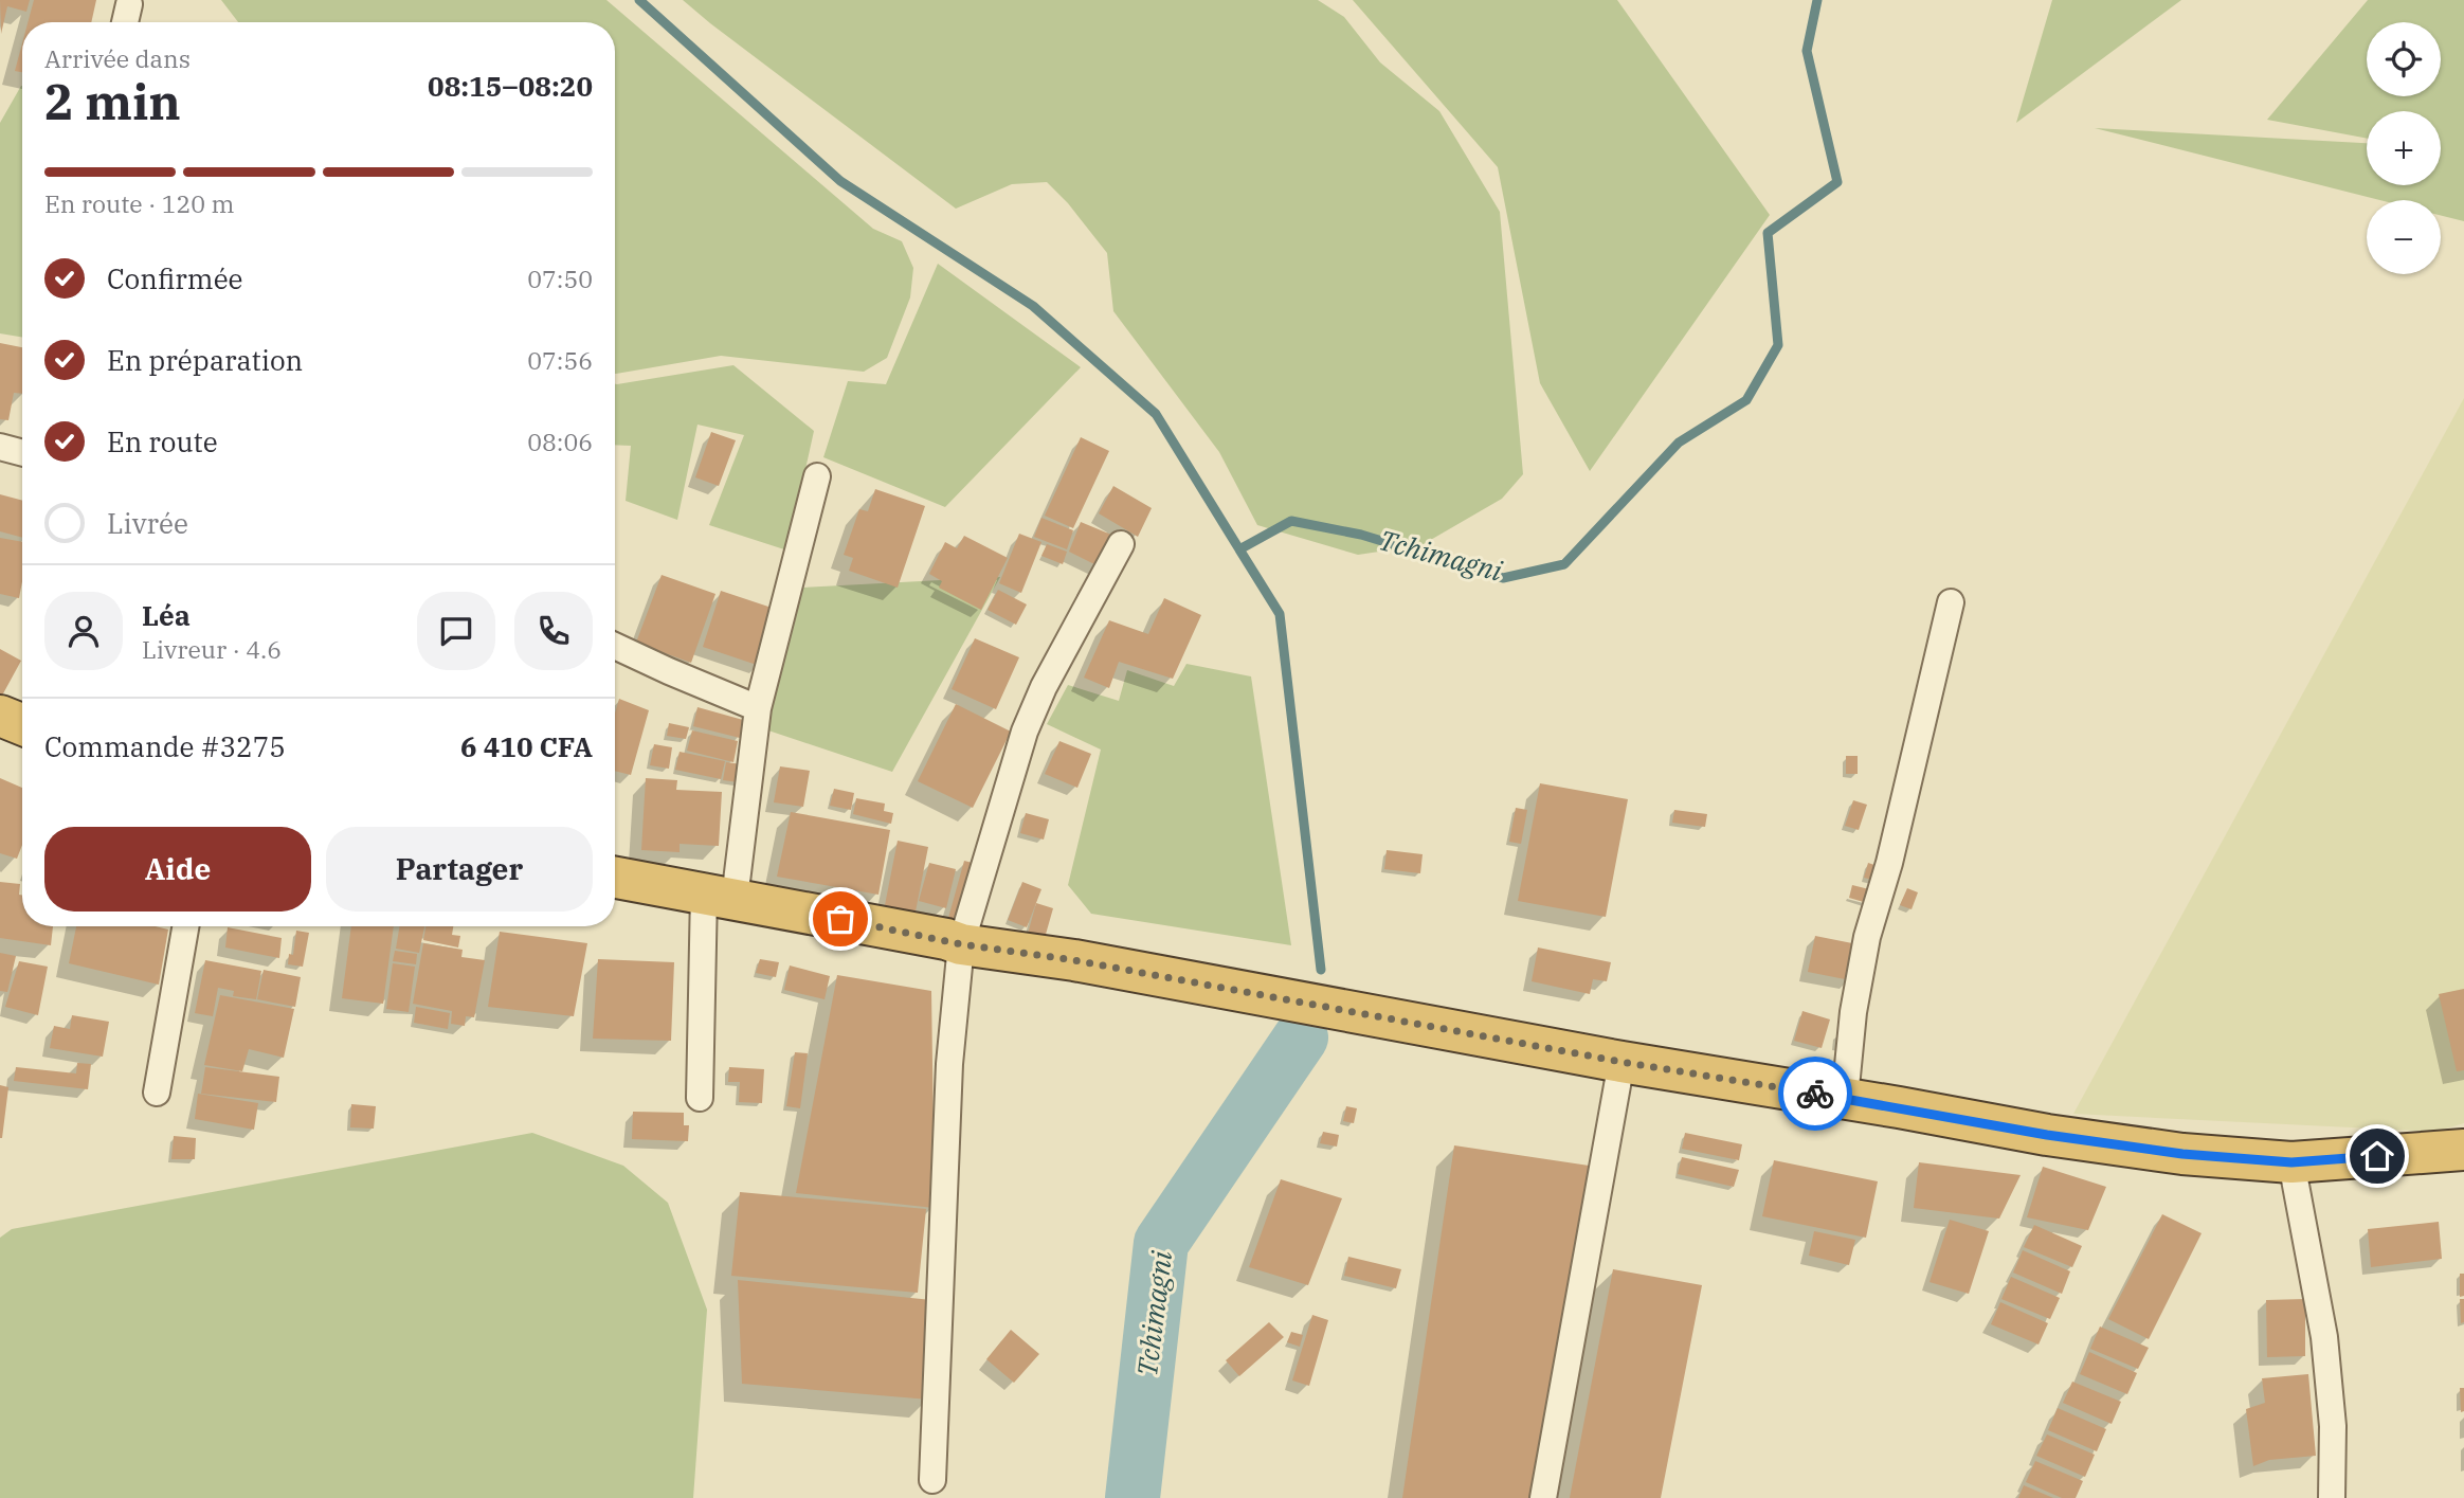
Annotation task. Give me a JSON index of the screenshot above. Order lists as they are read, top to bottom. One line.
{"water":["Tchimagni"],"page":{"map_buttons":["+","−"],"heading":["2 min","Arrivée dans","08:15–08:20"],"panel":["Léa","Livreur · 4.6","Commande #3275","6 410 CFA"],"bar":"En route · 120 m","list":[["Confirmée","07:50"],["En préparation","07:56"],["En route","08:06"],"Livrée"],"buttons":["Aide","Partager"]}}
